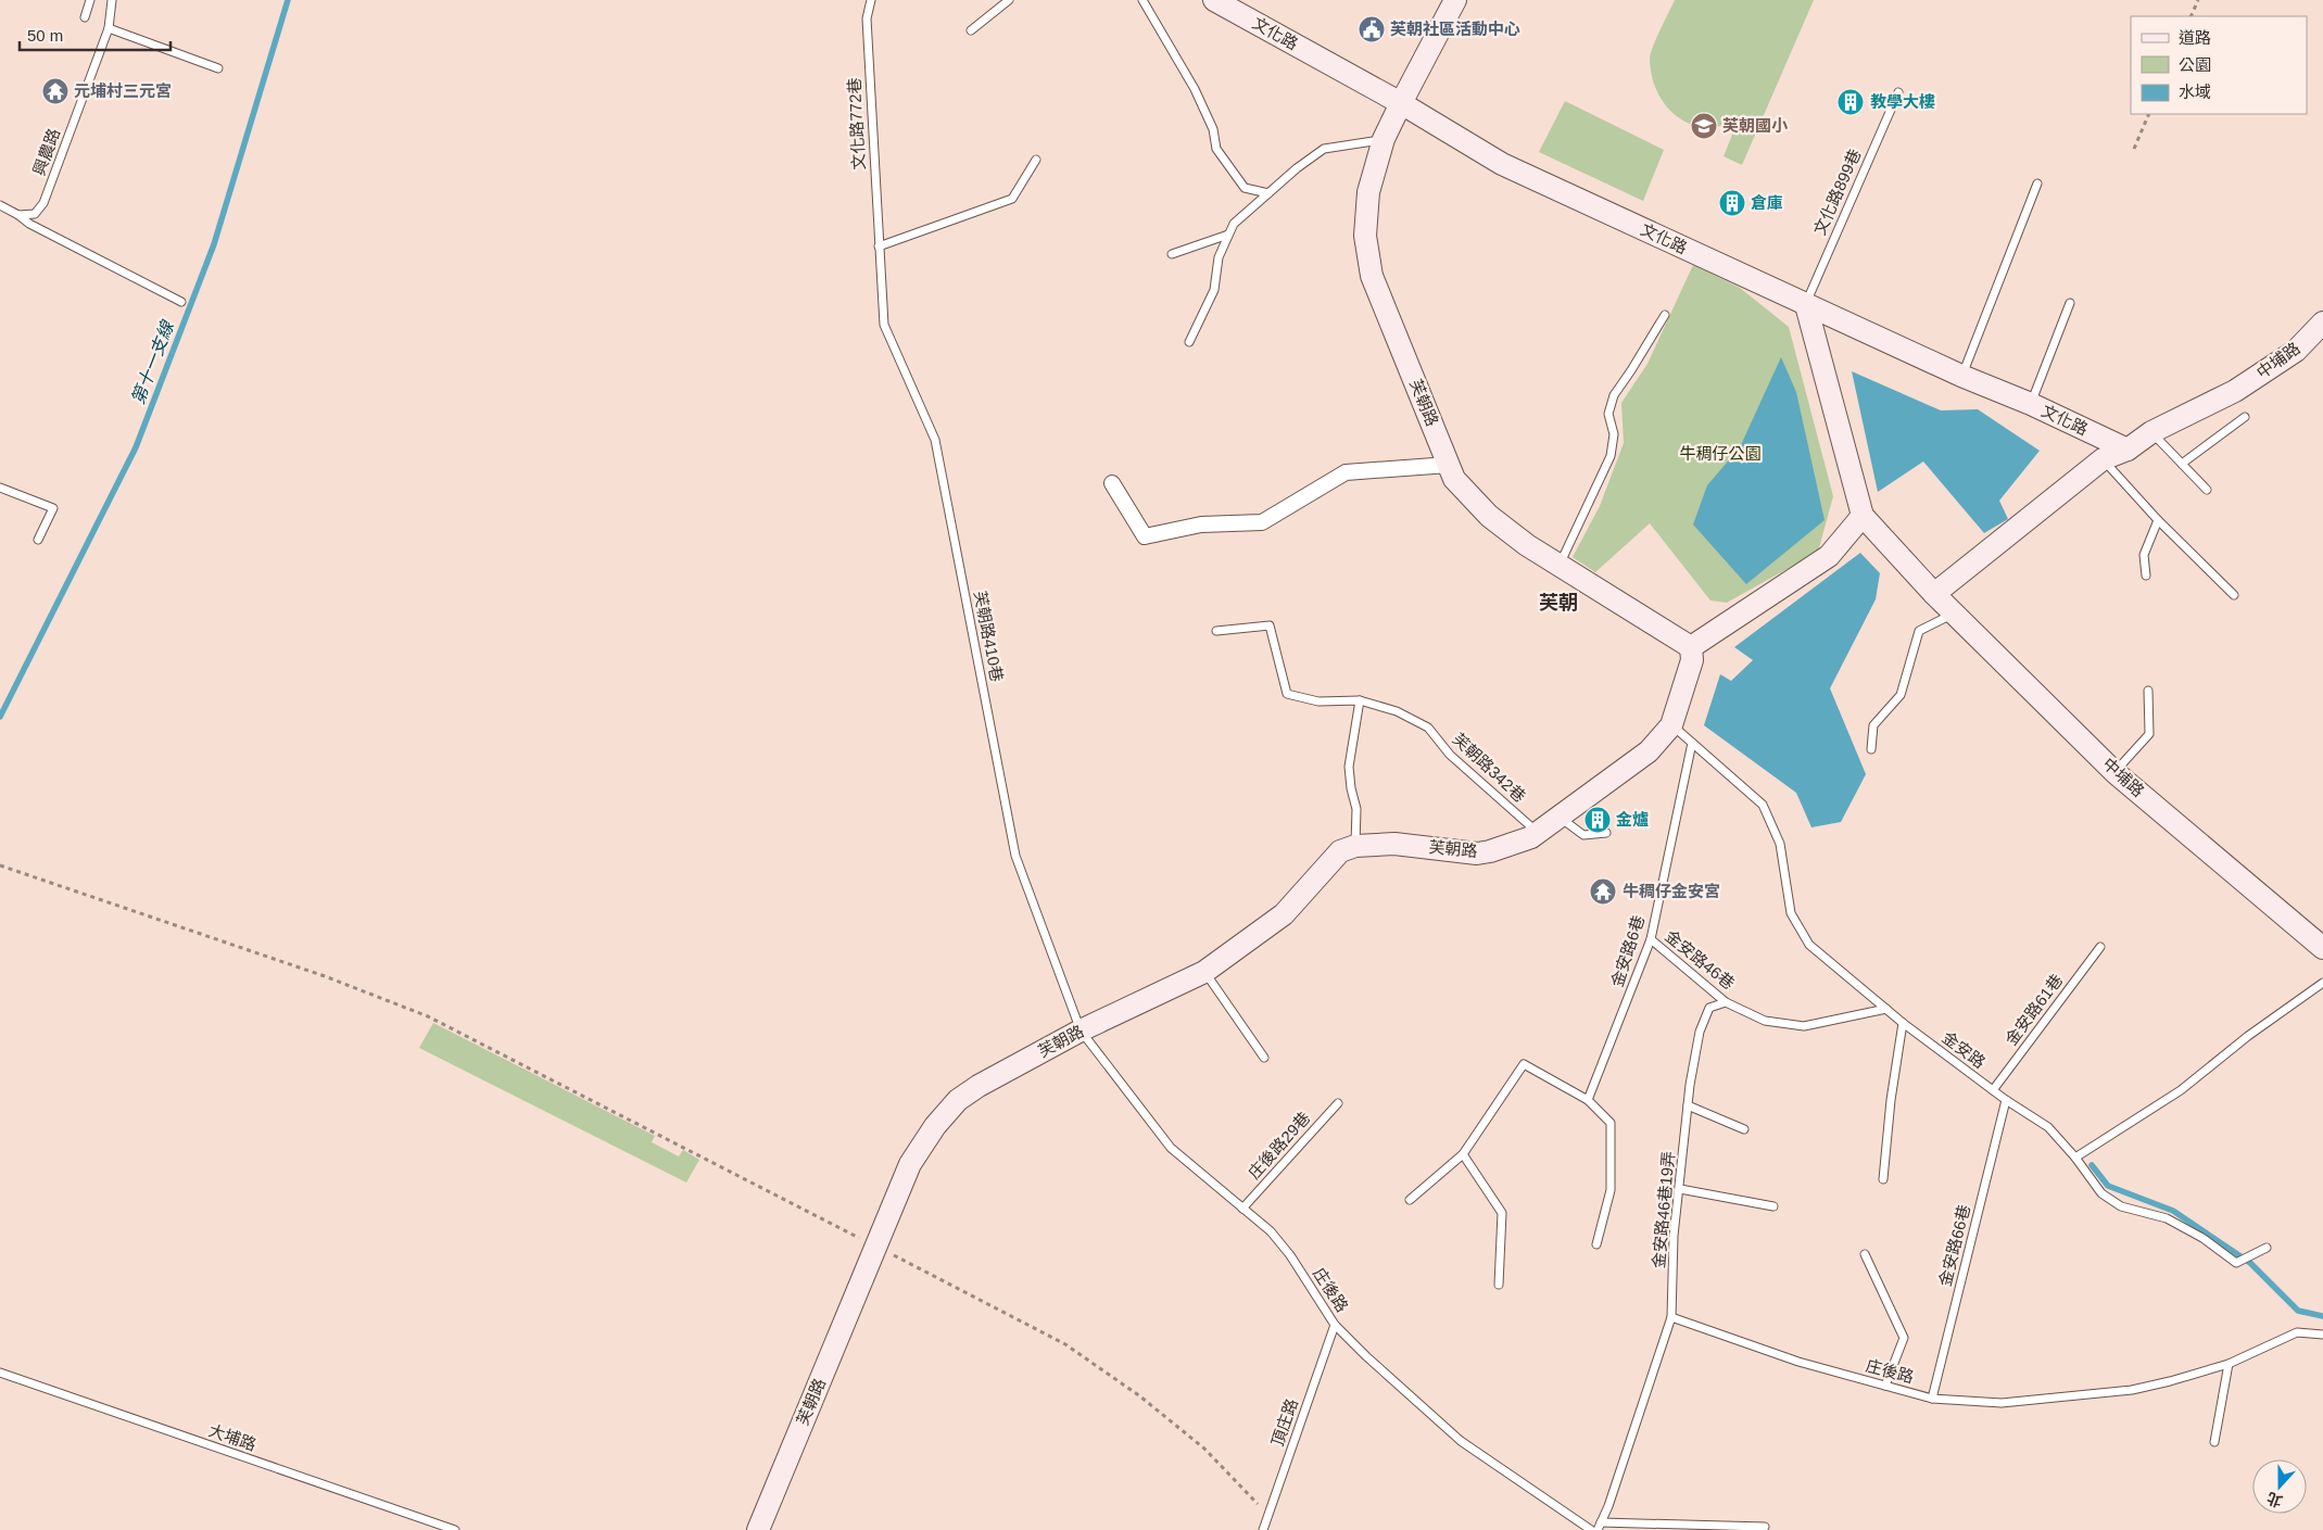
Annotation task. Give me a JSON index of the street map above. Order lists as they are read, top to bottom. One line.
{"streets":{"street":["文化路","中埔路","芙朝路"],"lane":["文化路772巷","興農路","文化路899巷","芙朝路410巷","芙朝路342巷","金安路6巷","金安路46巷","金安路61巷","金安路","庄後路29巷","金安路46巷19弄","金安路66巷","庄後路","頂庄路","大埔路"]},"crossings":[["文化路","文化路899巷"],["文化路","中埔路"],["文化路","芙朝路"],["文化路772巷","芙朝路410巷"],["芙朝路","芙朝路410巷"],["芙朝路","芙朝路342巷"],["芙朝路","金安路"],["芙朝路","庄後路"],["芙朝路410巷","庄後路"],["金安路6巷","金安路46巷"],["金安路6巷","金安路"],["金安路46巷","金安路"],["金安路46巷","金安路46巷19弄"],["金安路61巷","金安路"],["金安路","金安路66巷"],["庄後路29巷","庄後路"],["金安路46巷19弄","庄後路"],["金安路66巷","庄後路"],["庄後路","頂庄路"]],"districts":["芙朝"],"water":["第十一支線"],"parks":["牛稠仔公園"],"places":{"public building":["芙朝社區活動中心"],"temple":["元埔村三元宮","牛稠仔金安宮"],"building":["教學大樓","倉庫","金爐"],"school or university":["芙朝國小"]},"legend":["道路","公園","水域"],"scale_bar":"50 m","north":"bottom"}
